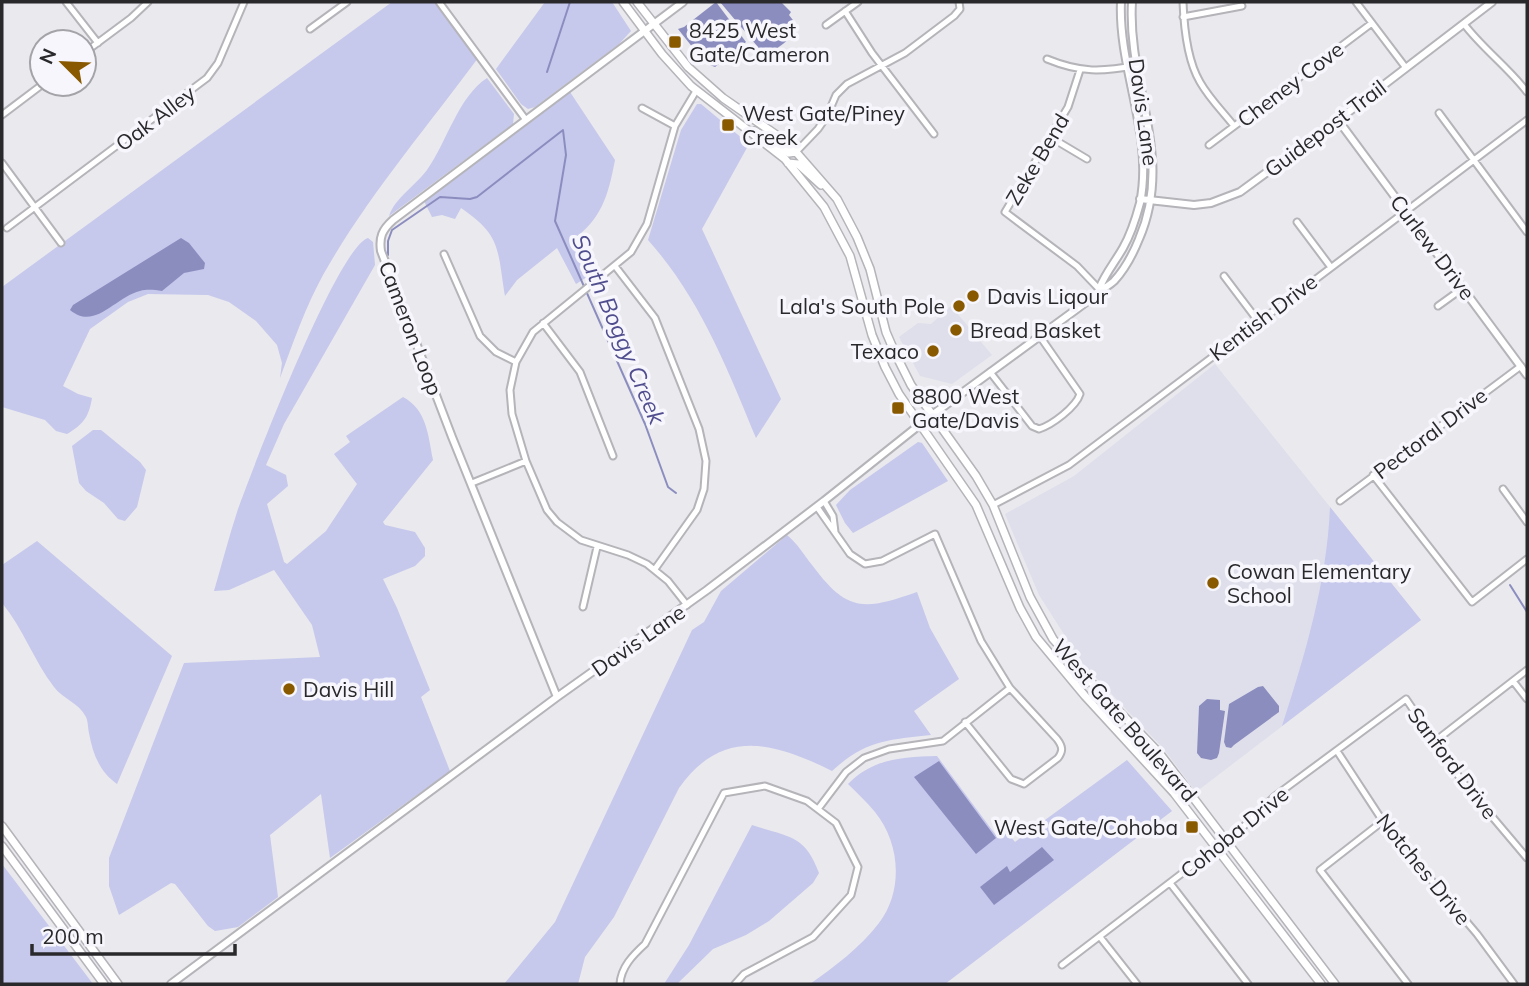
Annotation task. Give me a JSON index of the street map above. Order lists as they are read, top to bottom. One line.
{"streets":{"main road":["West Gate Boulevard"],"street":["Cheney Cove","Davis Lane","Oak Alley","Guidepost Trail","Zeke Bend","Curlew Drive","Kentish Drive","Cameron Loop","Pectoral Drive","Sanford Drive","Cohoba Drive","Notches Drive"]},"crossings":[["Davis Lane","Guidepost Trail"],["Davis Lane","Zeke Bend"],["Davis Lane","Cameron Loop"],["Davis Lane","West Gate Boulevard"],["Guidepost Trail","Curlew Drive"],["Curlew Drive","Kentish Drive"],["Curlew Drive","Pectoral Drive"],["Kentish Drive","West Gate Boulevard"],["Cameron Loop","West Gate Boulevard"],["West Gate Boulevard","Cohoba Drive"],["Sanford Drive","Cohoba Drive"],["Cohoba Drive","Notches Drive"]],"water":["South Boggy Creek"],"places":{"transit":["8425 West Gate/Cameron","West Gate/Piney Creek","8800 West Gate/Davis","West Gate/Cohoba"],"other":["Davis Liqour","Lala's South Pole","Bread Basket","Texaco","Cowan Elementary School","Davis Hill"]},"scale_bar":"200 m","north":"top left"}
